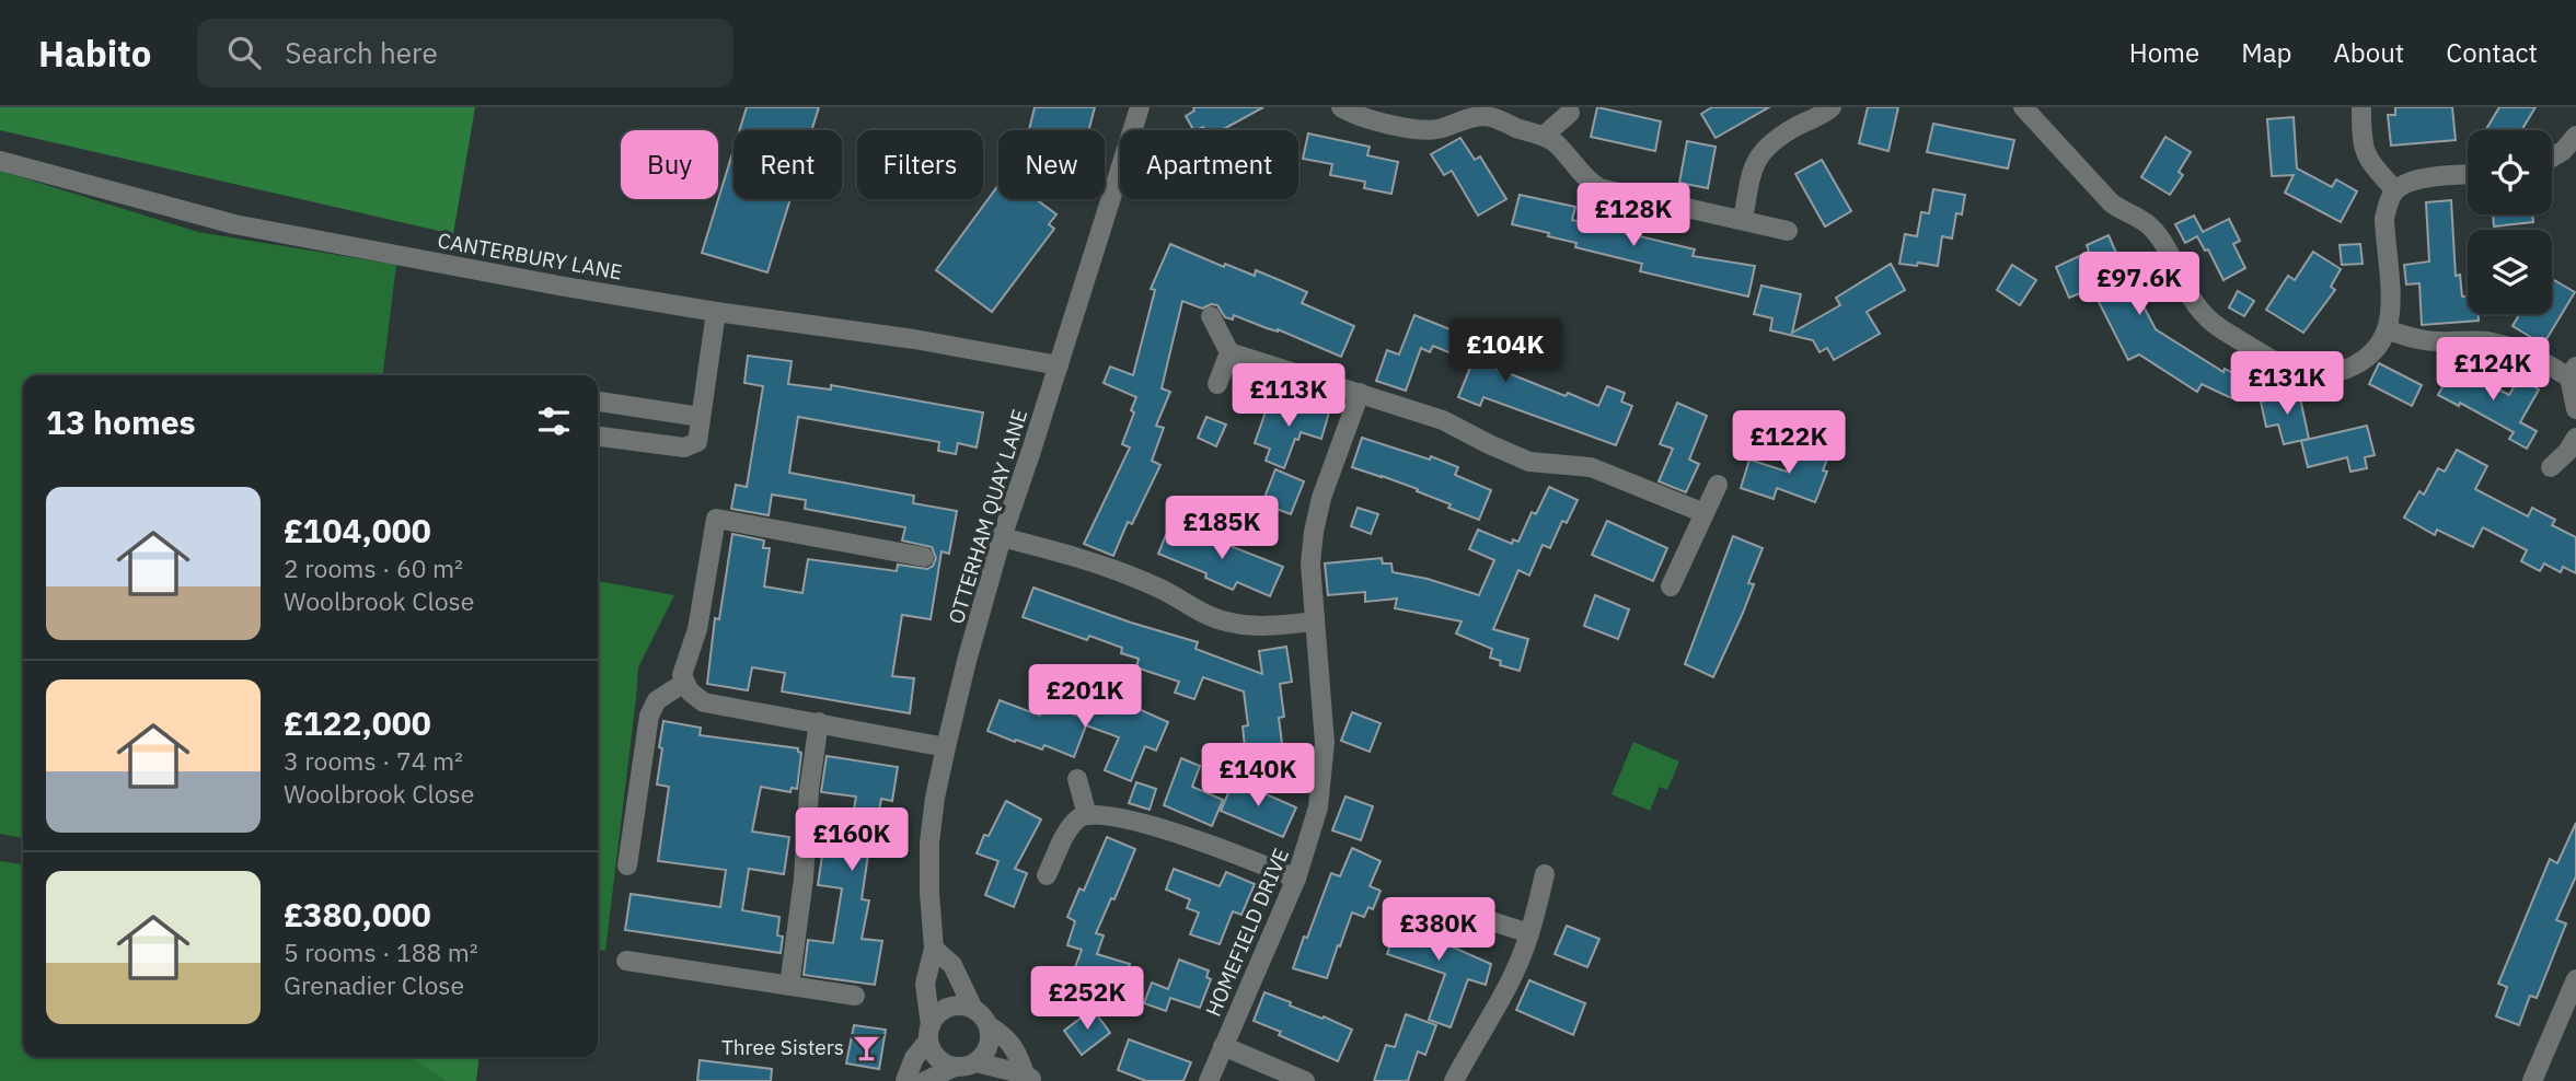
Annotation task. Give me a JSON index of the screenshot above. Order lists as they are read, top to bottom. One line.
{"streets":{"street":["CANTERBURY LANE","OTTERHAM QUAY LANE","HOMEFIELD DRIVE"]},"crossings":[["CANTERBURY LANE","OTTERHAM QUAY LANE"]],"places":{"bar":["Three Sisters"]},"page":{"header":"Habito","search":"Search here","nav":["Home","Map","About","Contact"],"chip":["Buy","Rent","Filters","New","Apartment"],"price":["£128K","£97.6K","£104K","£124K","£131K","£113K","£122K","£185K","£201K","£140K","£160K","£380K","£252K"],"heading":"13 homes","list":[{"name":"£104,000","note":"2 rooms · 60 m² · Woolbrook Close"},{"name":"£122,000","note":"3 rooms · 74 m² · Woolbrook Close"},{"name":"£380,000","note":"5 rooms · 188 m² · Grenadier Close"}]}}
